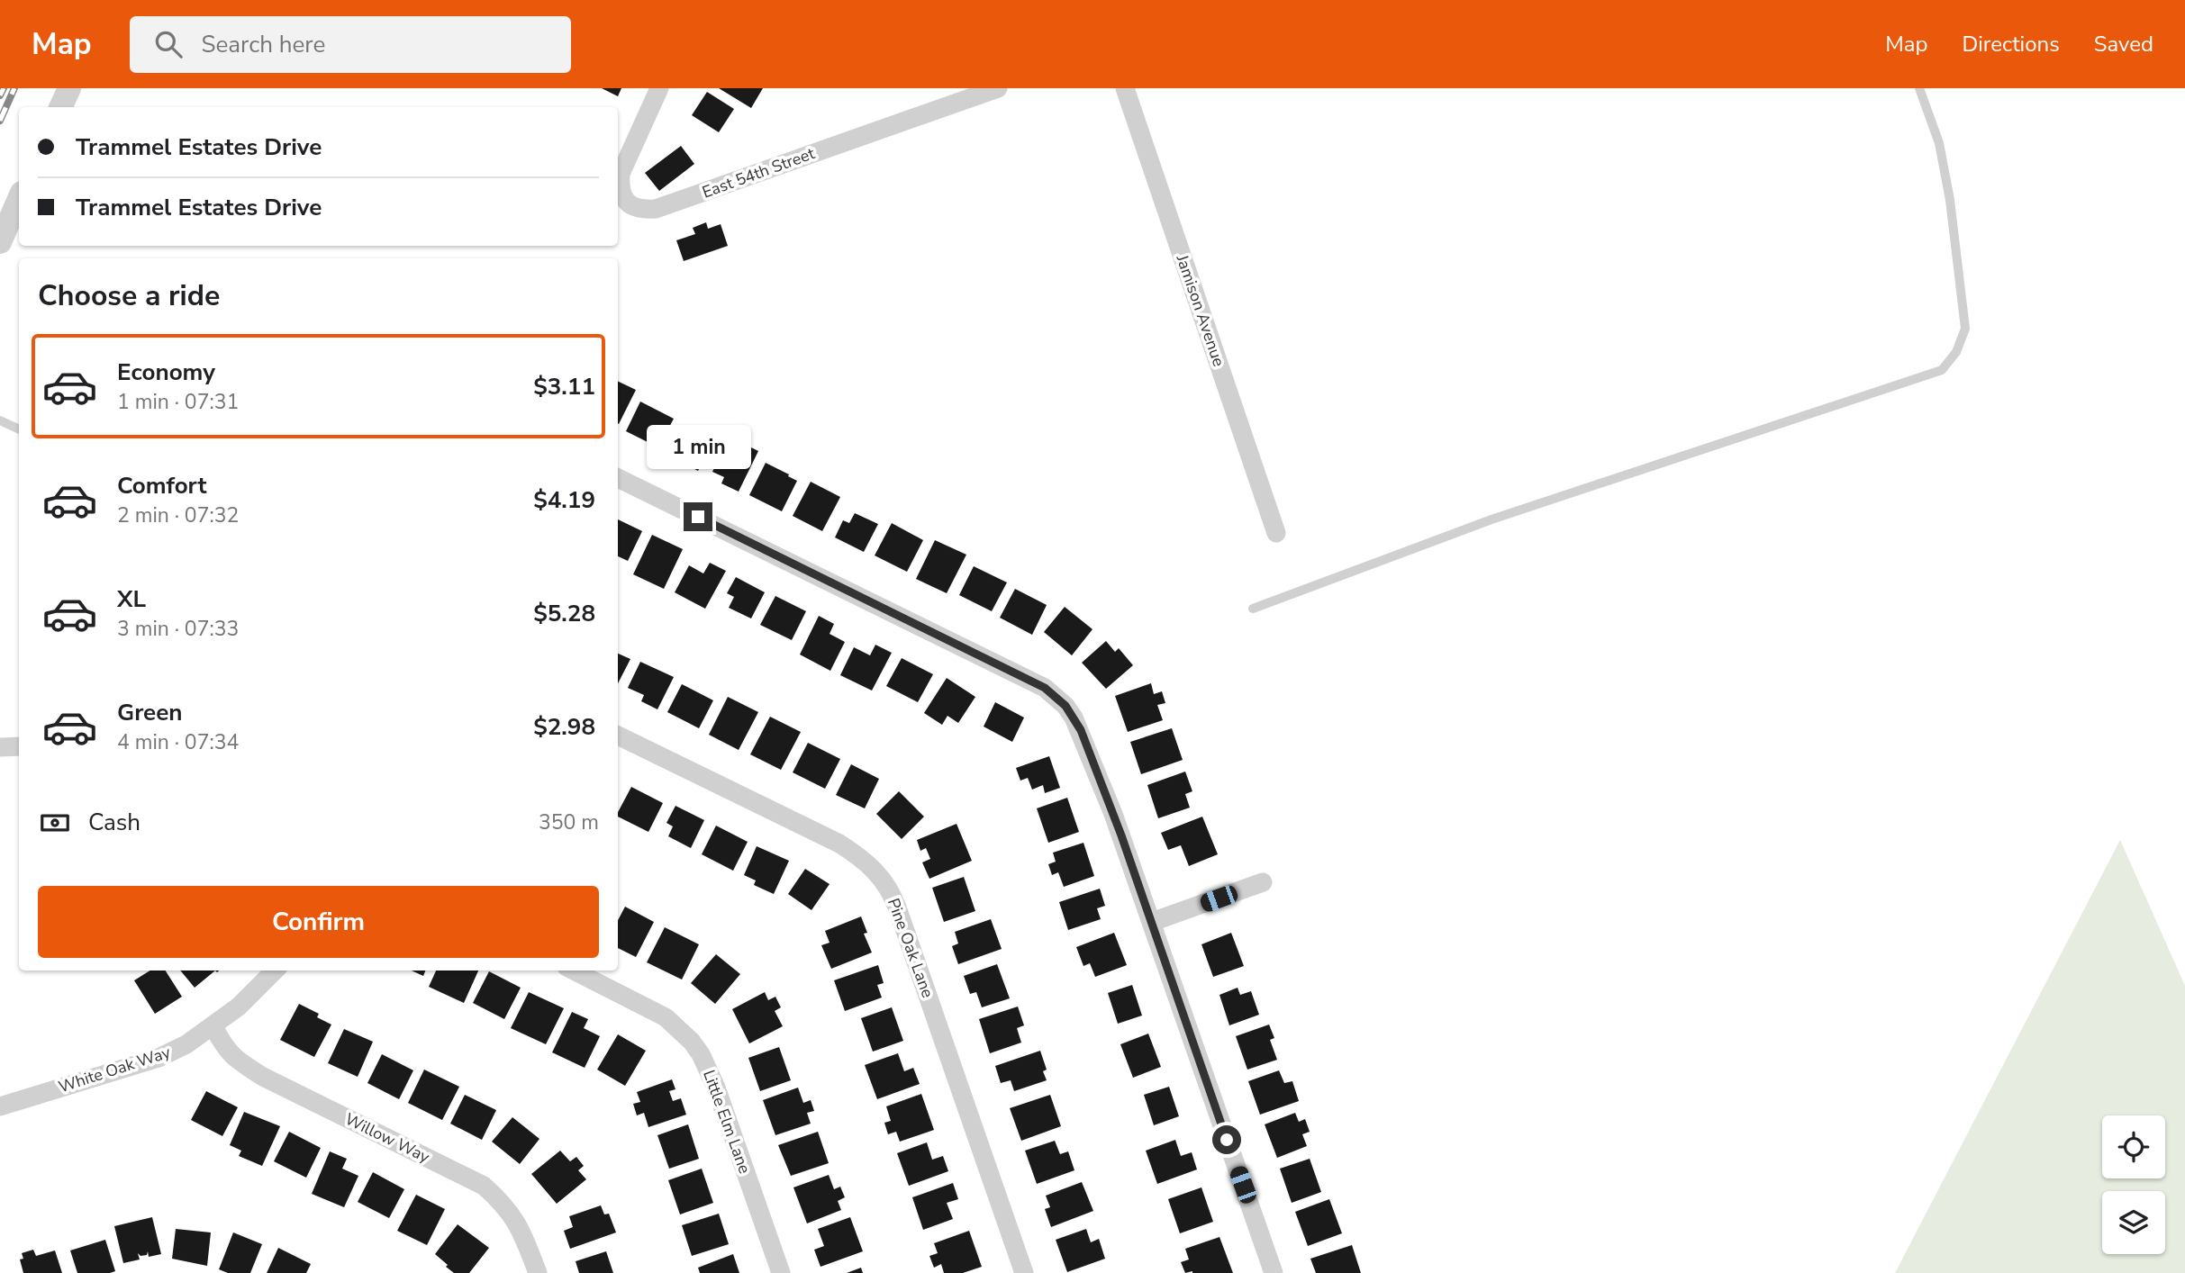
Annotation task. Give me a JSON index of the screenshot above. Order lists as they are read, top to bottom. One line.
{"streets":{"street":["East 54th Street","Jamison Avenue","Pine Oak Lane","White Oak Way","Little Elm Lane","Willow Way"]},"crossings":[["White Oak Way","Willow Way"]],"page":{"header":"Map","search":"Search here","nav":["Map","Directions","Saved"],"banner":["Trammel Estates Drive","Trammel Estates Drive"],"heading":"Choose a ride","list":[{"name":"Economy","note":"1 min · 07:31","value":"$3.11"},{"name":"Comfort","note":"2 min · 07:32","value":"$4.19"},{"name":"XL","note":"3 min · 07:33","value":"$5.28"},{"name":"Green","note":"4 min · 07:34","value":"$2.98"}],"bubble":"1 min","pay":["Cash","350 m"],"buttons":"Confirm"}}
